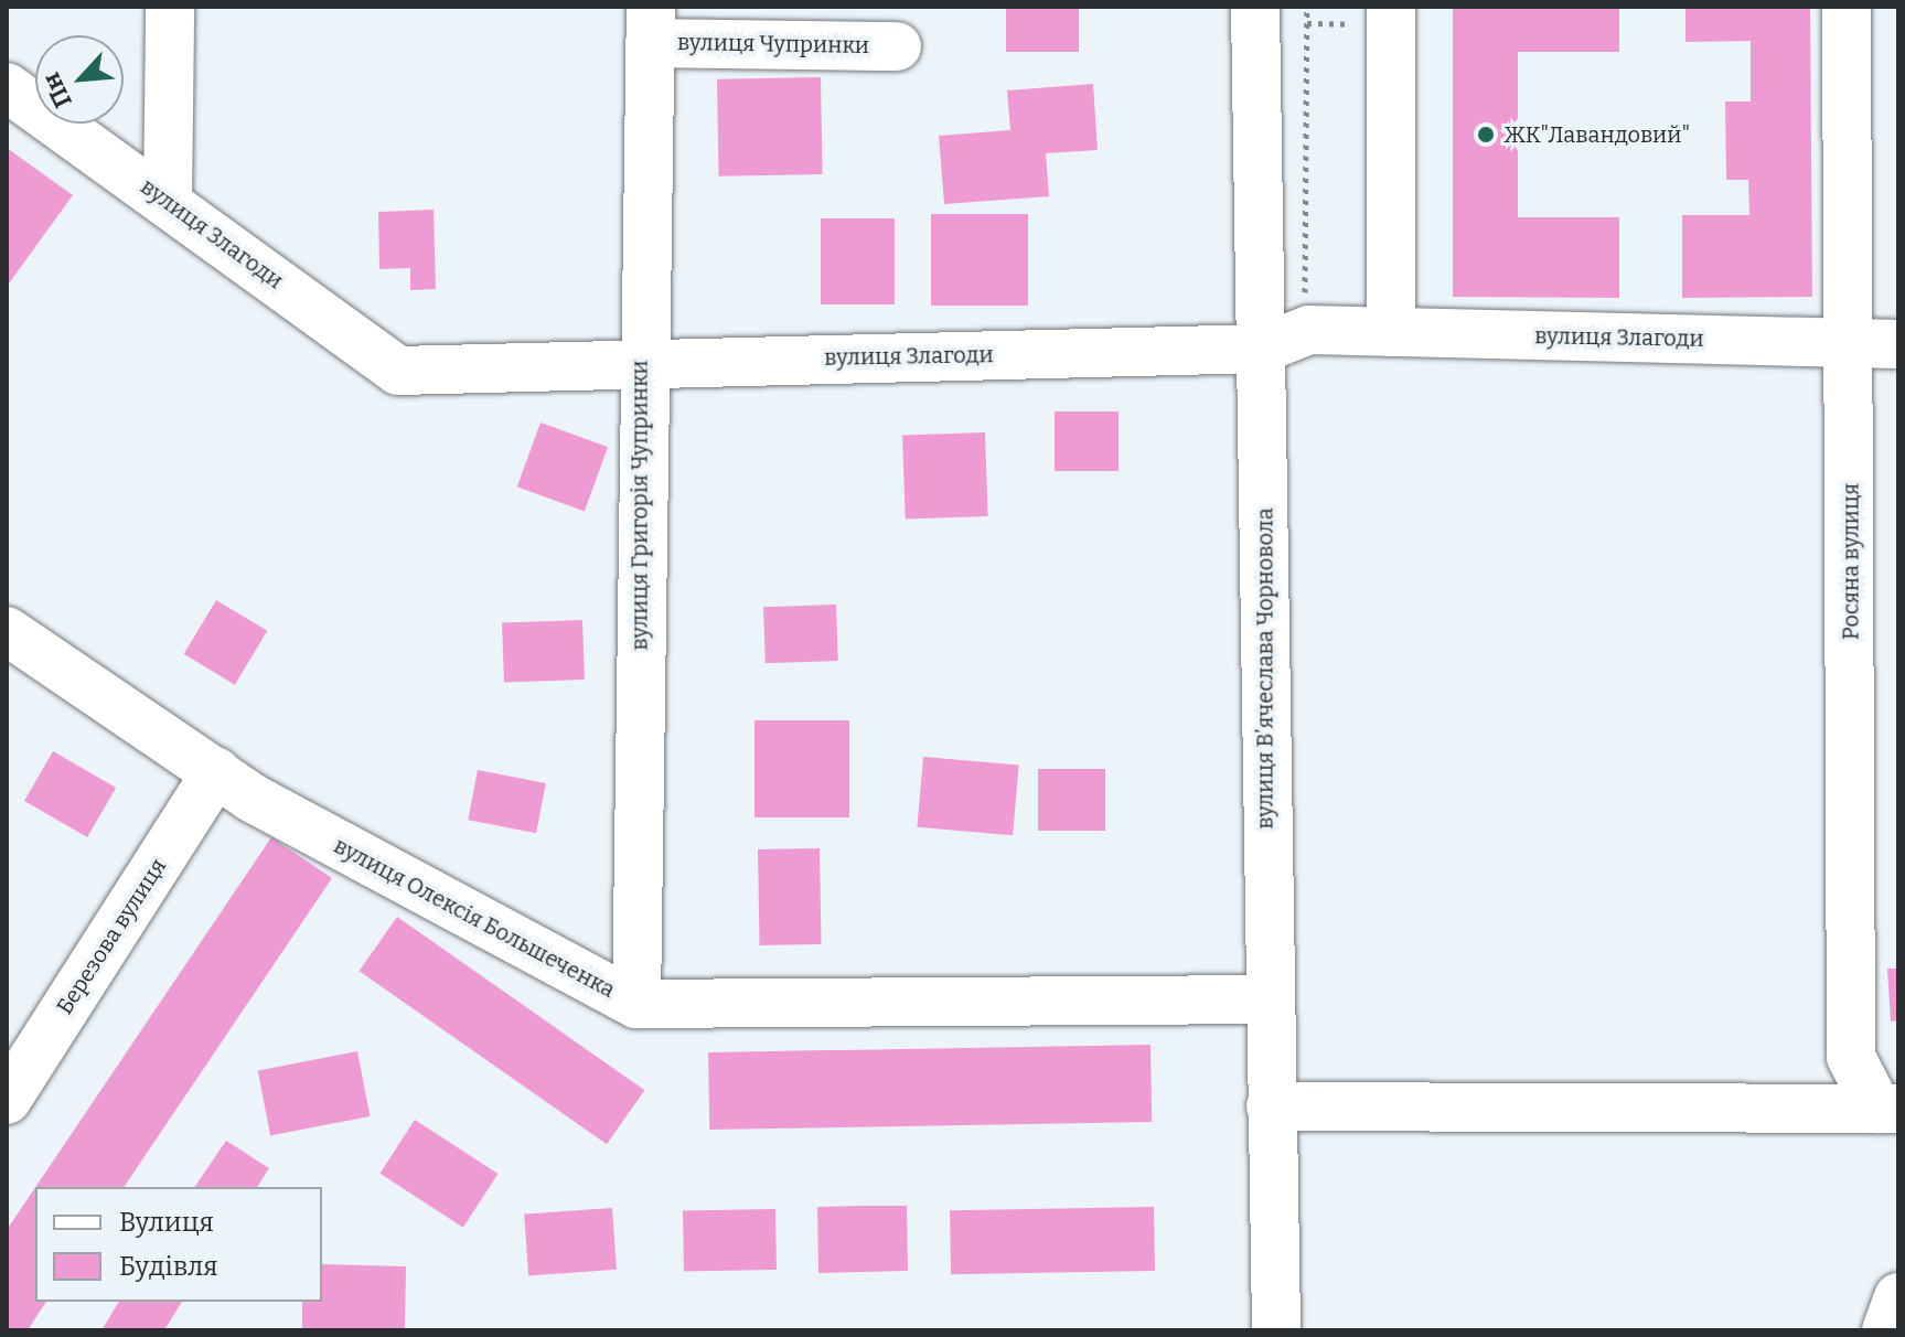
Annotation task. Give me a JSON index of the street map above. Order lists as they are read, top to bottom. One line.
{"streets":{"street":["вулиця Чупринки","вулиця Злагоди","вулиця Григорія Чупринки","Росяна вулиця","вулиця Вʼячеслава Чорновола","вулиця Олексія Большеченка","Березова вулиця"]},"crossings":[["вулиця Чупринки","вулиця Григорія Чупринки"],["вулиця Злагоди","вулиця Григорія Чупринки"],["вулиця Злагоди","Росяна вулиця"],["вулиця Злагоди","вулиця Вʼячеслава Чорновола"],["вулиця Григорія Чупринки","вулиця Олексія Большеченка"],["вулиця Вʼячеслава Чорновола","вулиця Олексія Большеченка"],["вулиця Олексія Большеченка","Березова вулиця"]],"places":["ЖК\"Лавандовий\""],"legend":["Вулиця","Будівля"],"north":"bottom left"}
